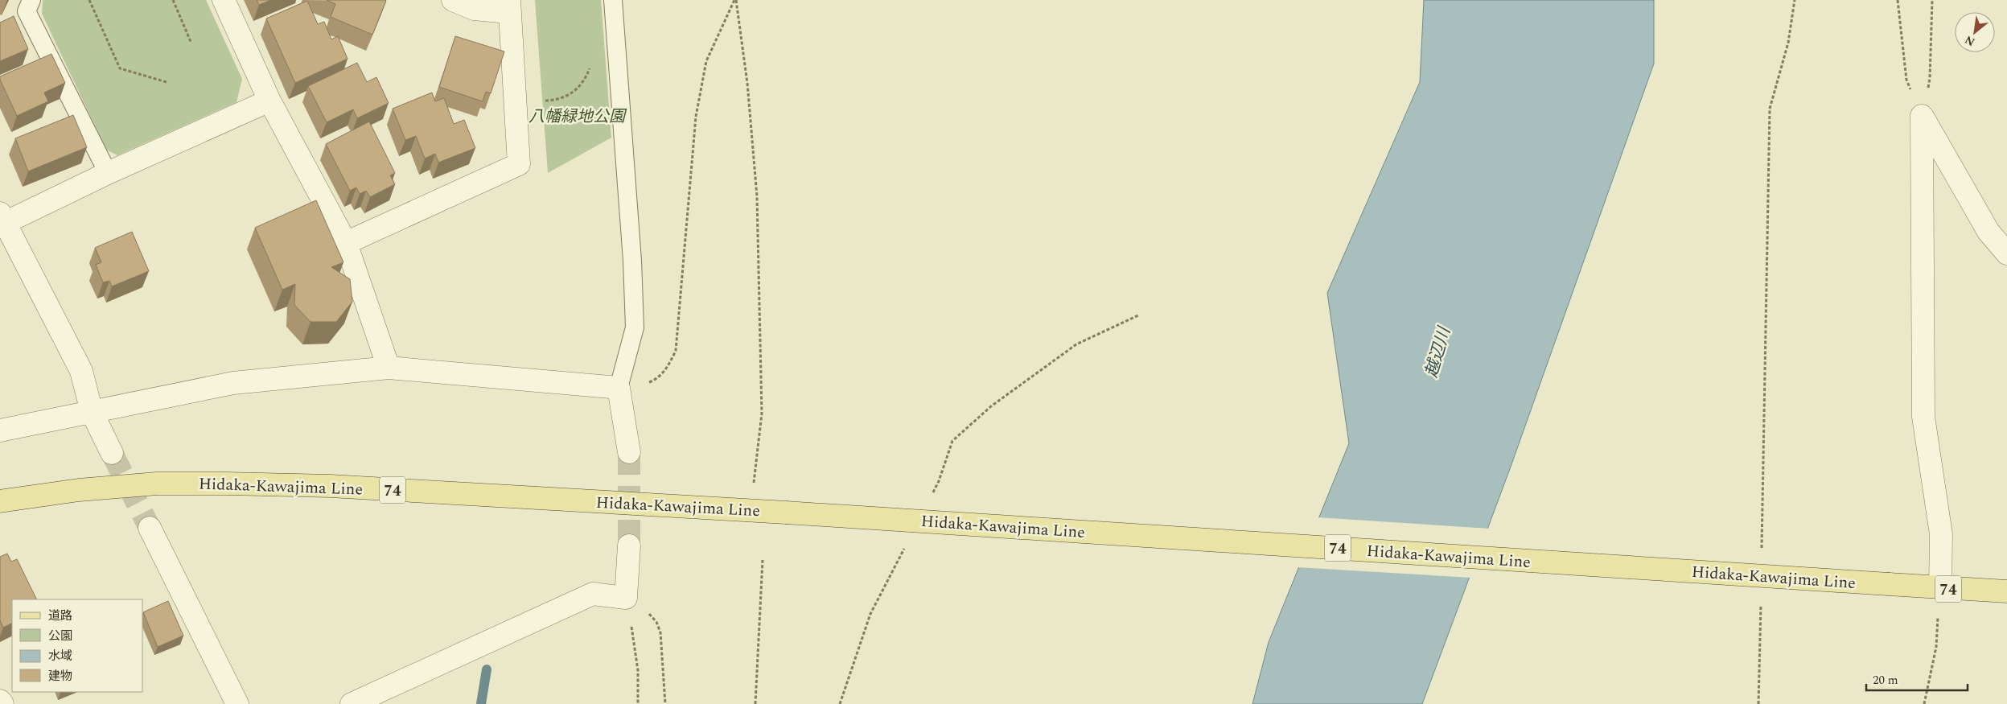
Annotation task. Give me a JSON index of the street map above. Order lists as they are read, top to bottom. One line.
{"streets":{"main road":["Hidaka-Kawajima Line","74"]},"water":["越辺川"],"parks":["八幡緑地公園"],"legend":["道路","公園","水域","建物"],"scale_bar":"20 m","north":"bottom left"}
